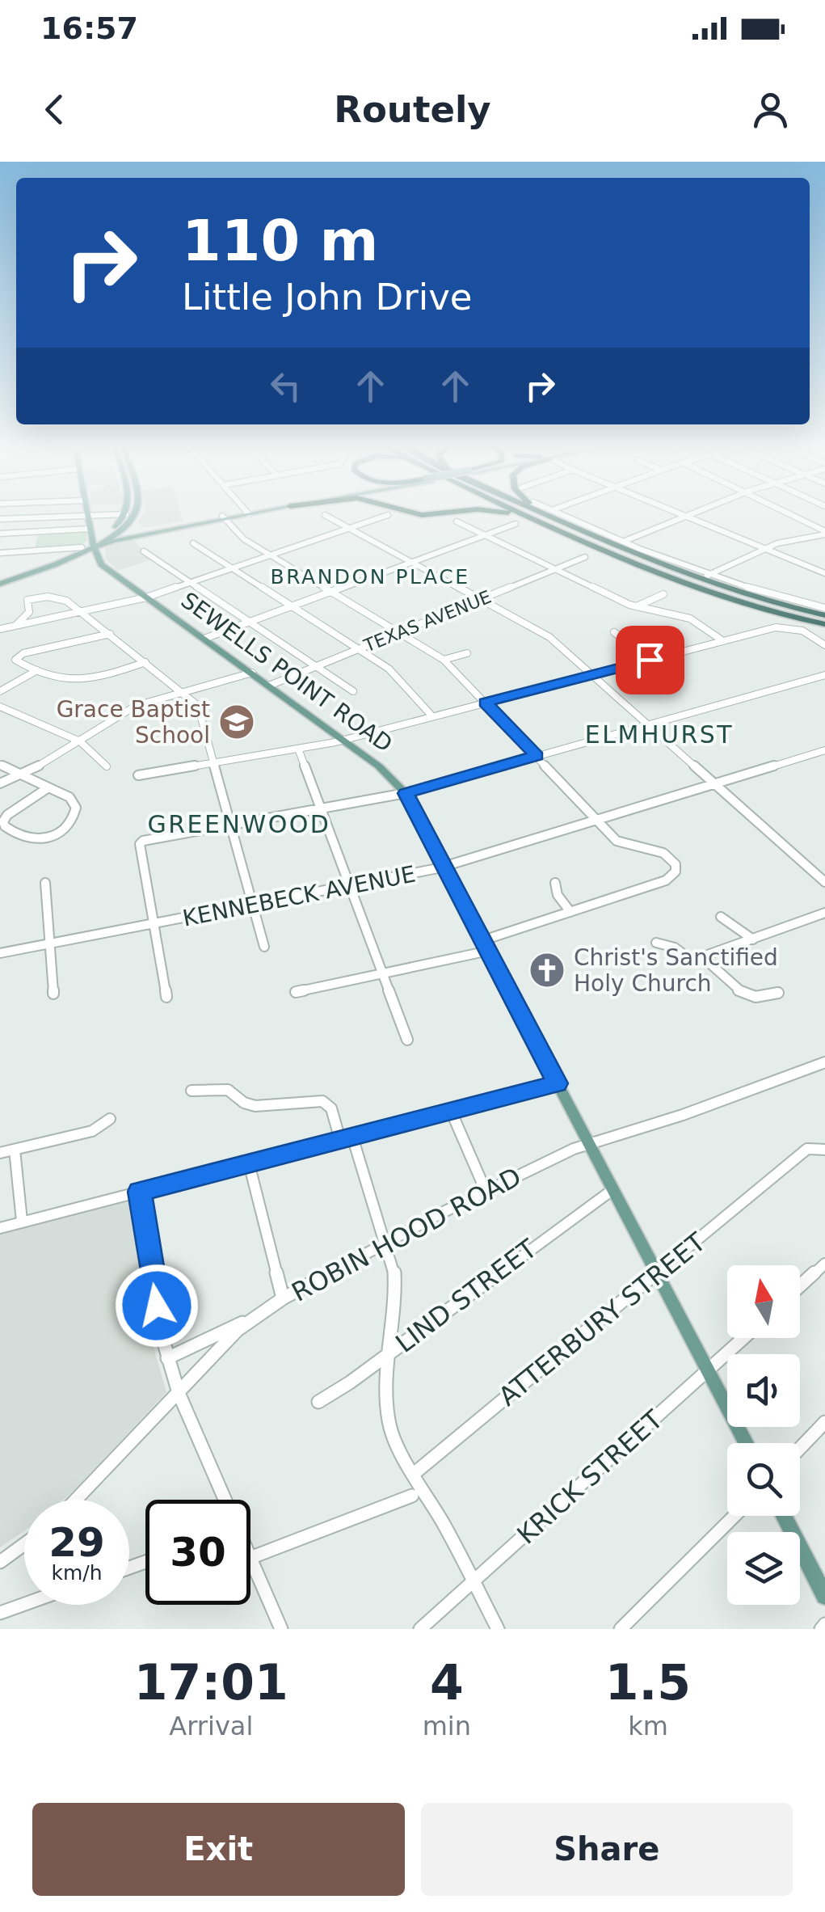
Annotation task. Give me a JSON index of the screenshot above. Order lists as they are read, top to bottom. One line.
{"streets":{"main road":["SEWELLS POINT ROAD"],"street":["TEXAS AVENUE","KENNEBECK AVENUE","ROBIN HOOD ROAD","LIND STREET","ATTERBURY STREET","KRICK STREET"]},"crossings":[["TEXAS AVENUE","SEWELLS POINT ROAD"],["SEWELLS POINT ROAD","KENNEBECK AVENUE"],["SEWELLS POINT ROAD","ROBIN HOOD ROAD"],["SEWELLS POINT ROAD","LIND STREET"],["SEWELLS POINT ROAD","ATTERBURY STREET"],["SEWELLS POINT ROAD","KRICK STREET"]],"districts":["BRANDON PLACE","ELMHURST","GREENWOOD"],"places":{"school or university":["Grace Baptist School"],"church":["Christ's Sanctified Holy Church"]},"north":"top","page":{"status":"16:57","header":"Routely","turn":["110 m","Little John Drive"],"speed":"29 km/h","limit":"30","eta":["17:01","Arrival","4","min","1.5","km"],"buttons":["Exit","Share"]}}
